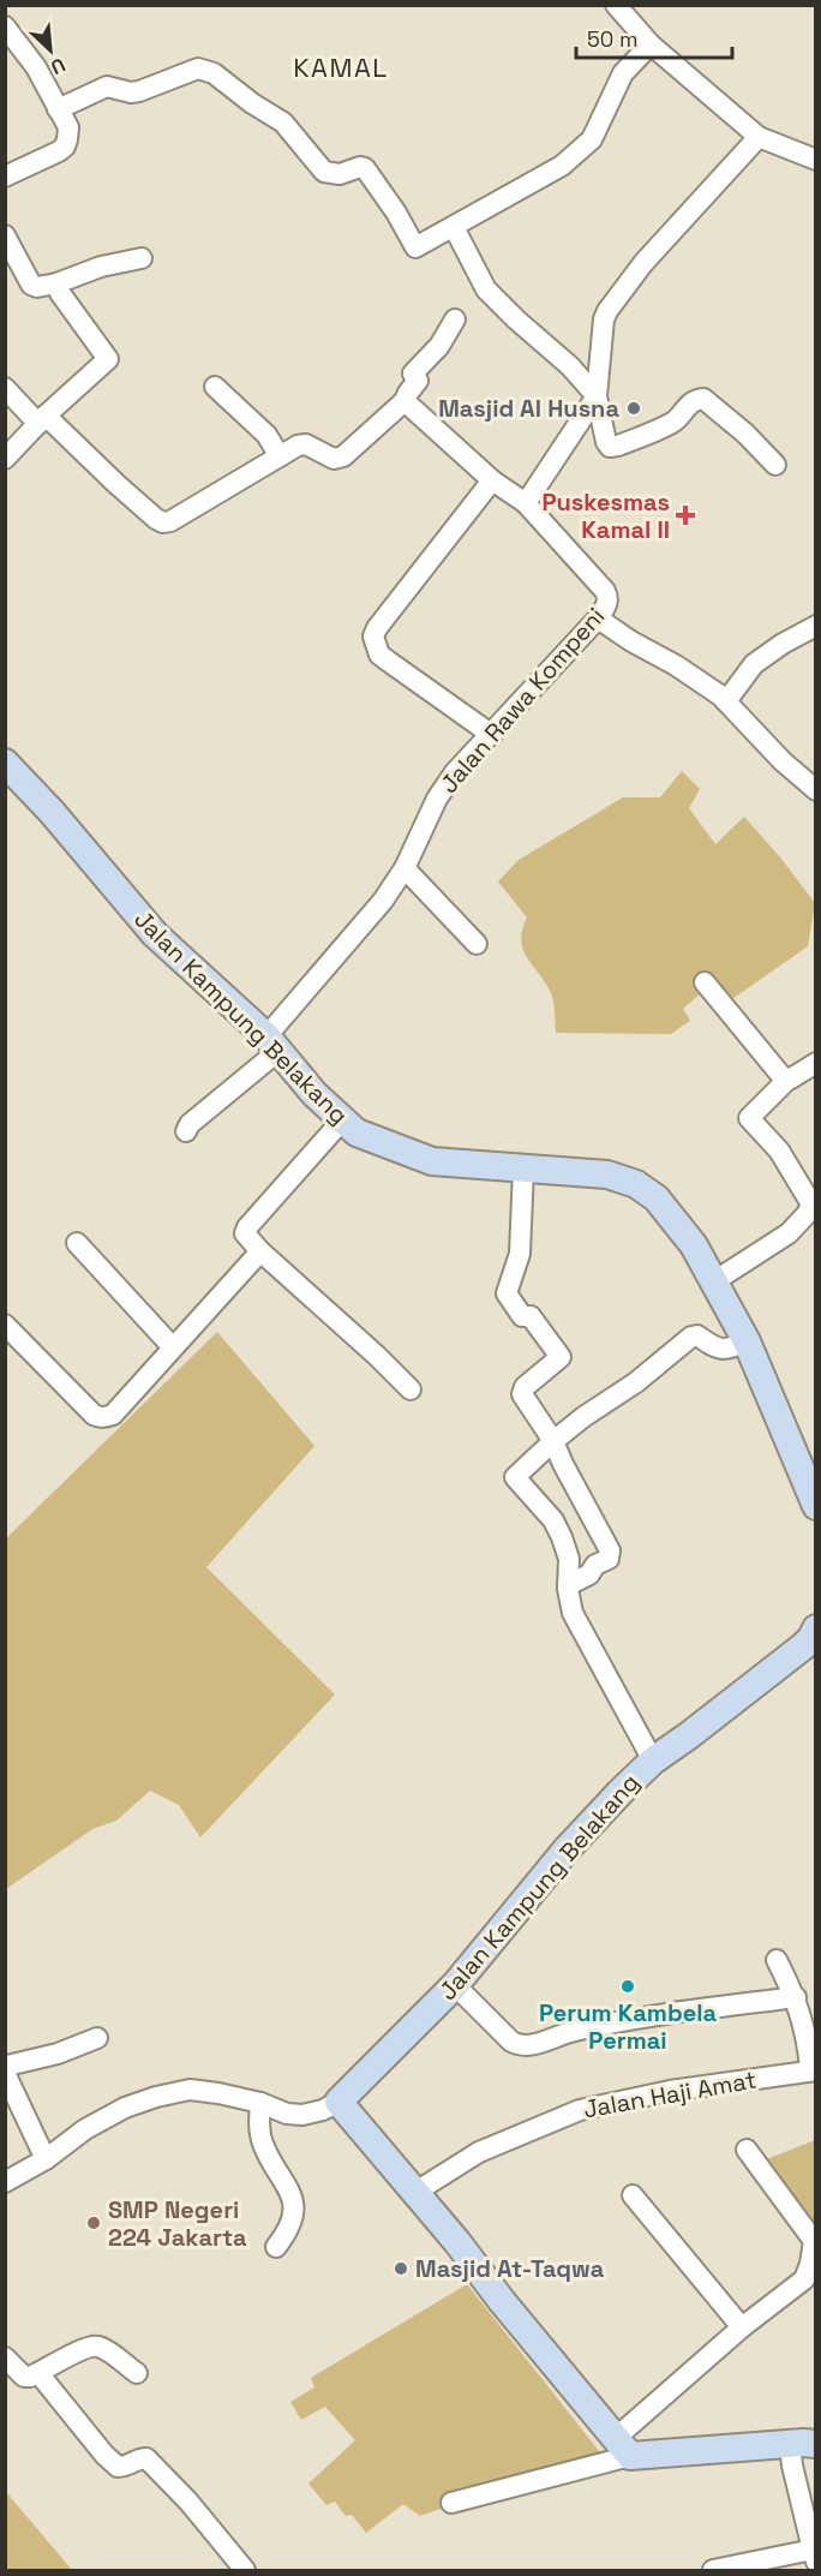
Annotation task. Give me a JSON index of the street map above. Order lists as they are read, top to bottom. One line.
{"streets":{"street":["Jalan Rawa Kompeni","Jalan Kampung Belakang","Jalan Haji Amat"]},"crossings":[["Jalan Rawa Kompeni","Jalan Kampung Belakang"]],"districts":["KAMAL"],"places":{"other":["Masjid Al Husna","Perum Kambela Permai","SMP Negeri 224 Jakarta","Masjid At-Taqwa"],"health":["Puskesmas Kamal II"]},"scale_bar":"50 m","north":"bottom right"}
